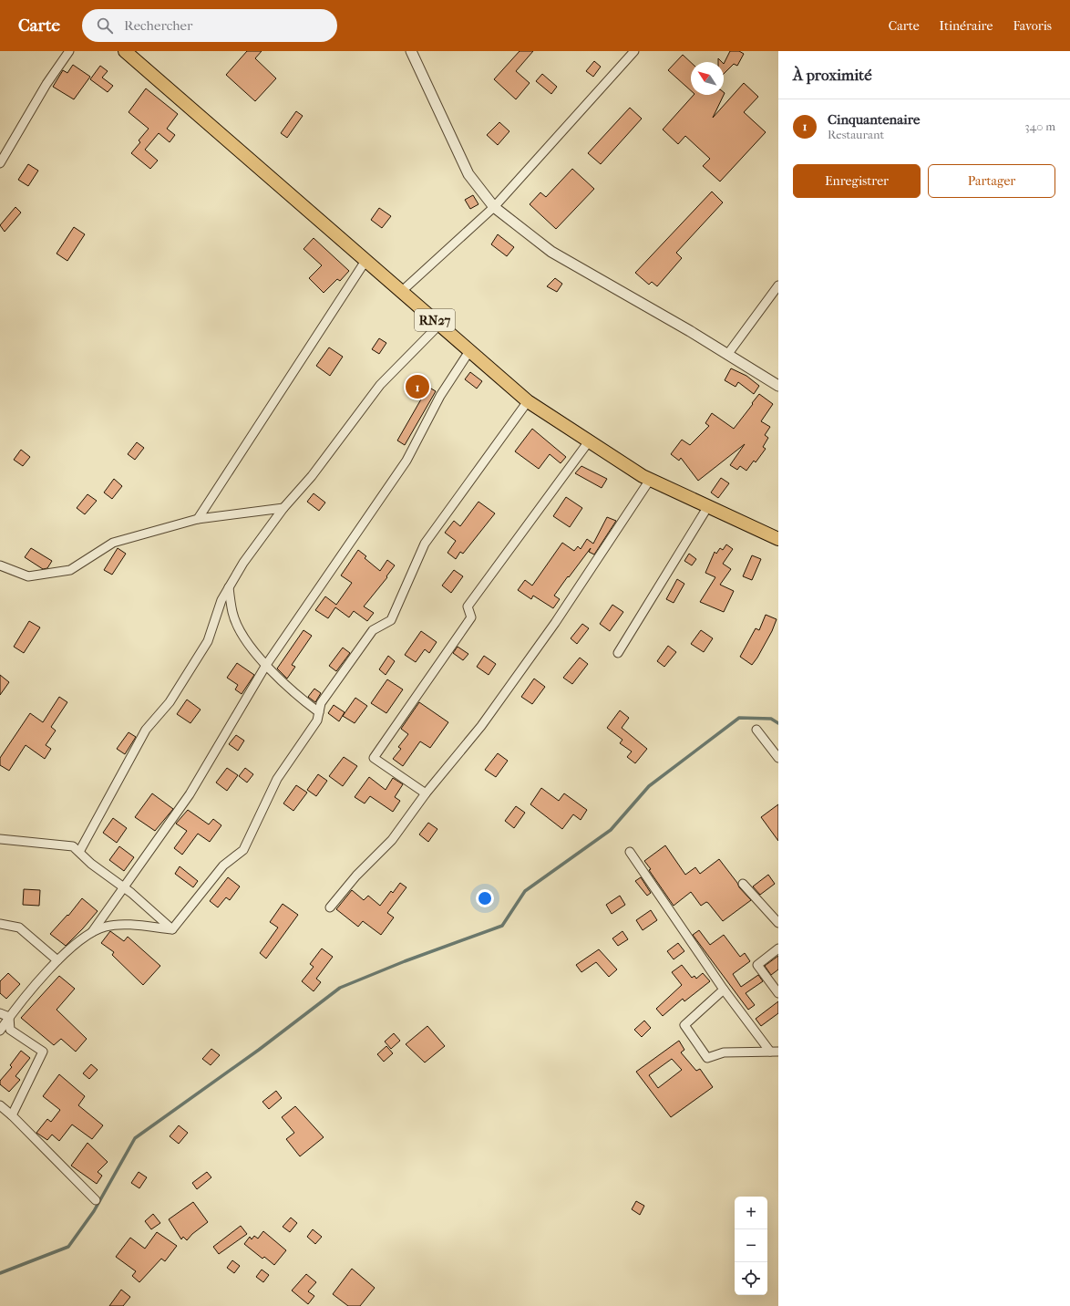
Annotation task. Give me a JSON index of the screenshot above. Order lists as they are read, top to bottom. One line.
{"streets":{"main road":["RN27"]},"north":"top left","page":{"header":"Carte","search":"Rechercher","nav":["Carte","Itinéraire","Favoris"],"heading":"À proximité","list":[{"mark":"1","name":"Cinquantenaire","note":"Restaurant","value":"340 m"}],"buttons":["Enregistrer","Partager"],"pins":"1","map_buttons":["+","−"]}}
